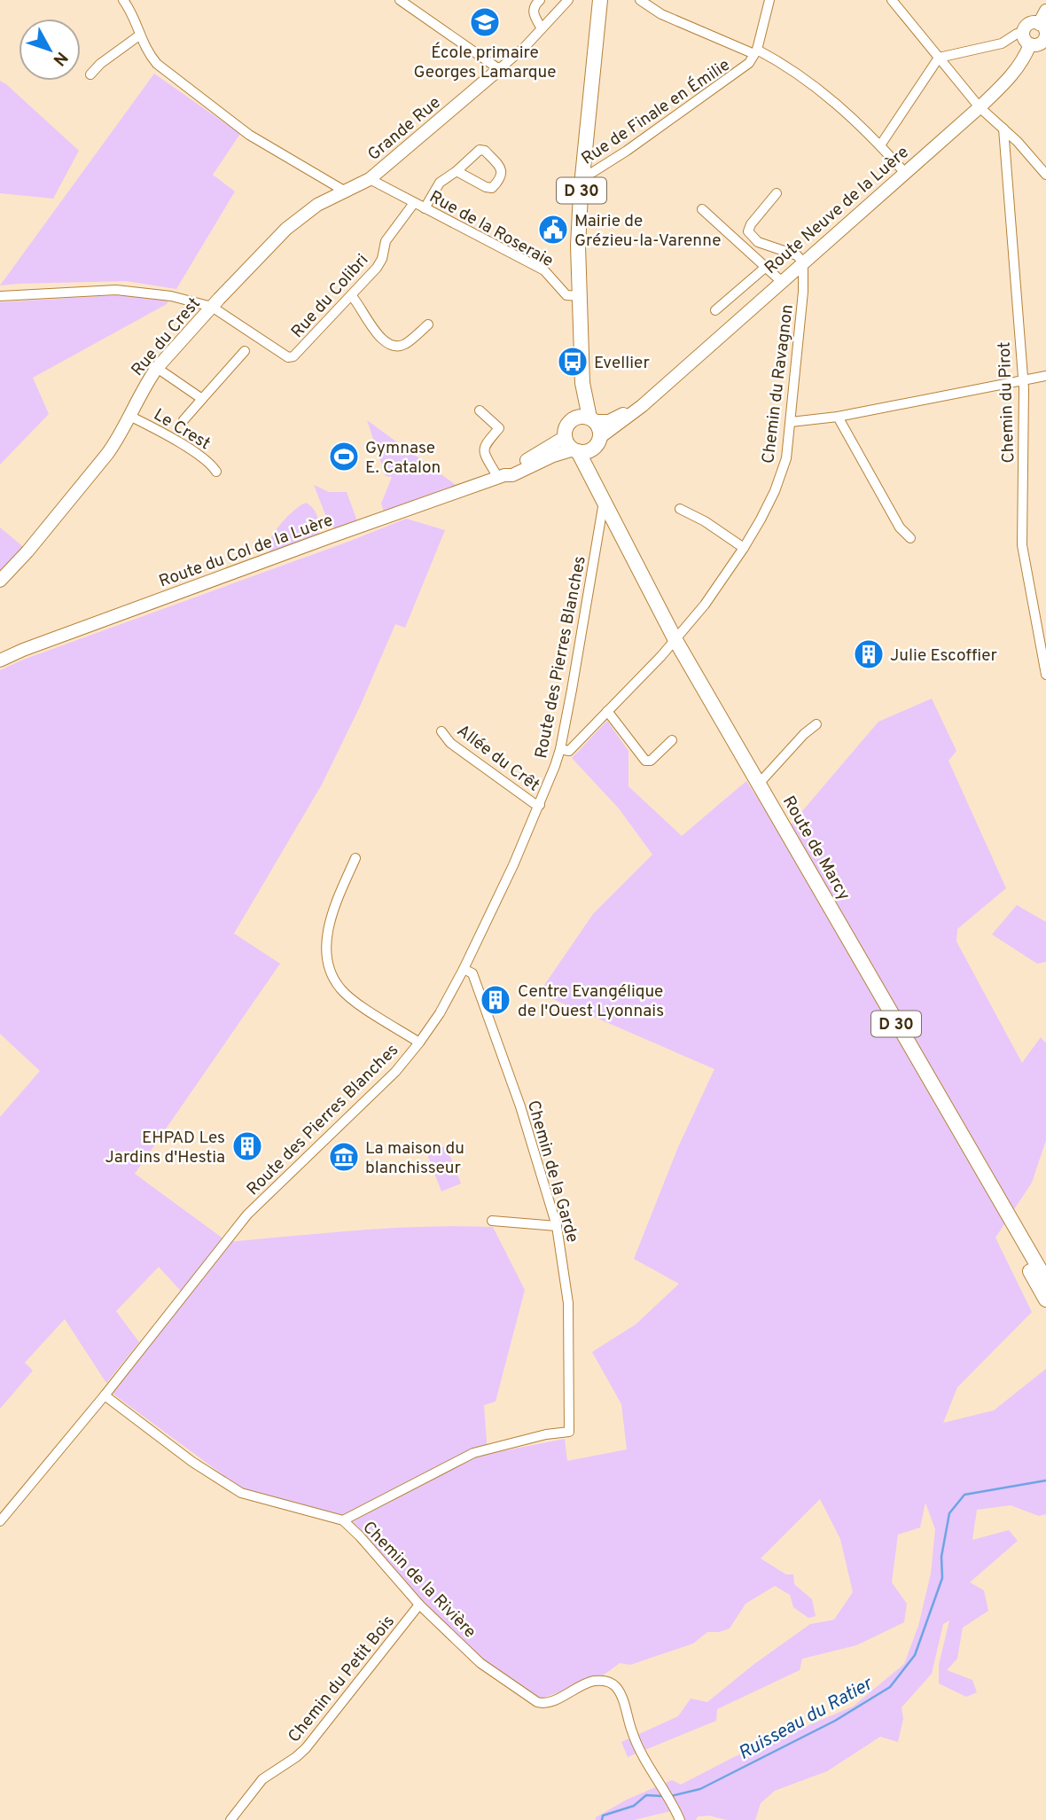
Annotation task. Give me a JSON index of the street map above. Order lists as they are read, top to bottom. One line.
{"streets":{"main road":["D 30","Route de Marcy"],"street":["Rue de Finale en Émilie","Grande Rue","Route Neuve de la Luère","Rue de la Roseraie","Rue du Colibri","Rue du Crest","Chemin du Ravagnon","Chemin du Pirot","Le Crest","Route du Col de la Luère","Route des Pierres Blanches","Allée du Crêt","Chemin de la Garde","Chemin de la Rivière","Chemin du Petit Bois"]},"crossings":[["Rue de Finale en Émilie","D 30"],["Grande Rue","Rue de la Roseraie"],["Grande Rue","Rue du Crest"],["D 30","Route Neuve de la Luère"],["D 30","Rue de la Roseraie"],["D 30","Route du Col de la Luère"],["D 30","Route de Marcy"],["Route Neuve de la Luère","Chemin du Ravagnon"],["Route Neuve de la Luère","Route du Col de la Luère"],["Route Neuve de la Luère","Route de Marcy"],["Rue de la Roseraie","Rue du Colibri"],["Rue de la Roseraie","Rue du Crest"],["Rue du Colibri","Rue du Crest"],["Rue du Crest","Le Crest"],["Chemin du Ravagnon","Route des Pierres Blanches"],["Chemin du Ravagnon","Route de Marcy"],["Route du Col de la Luère","Route de Marcy"],["Route des Pierres Blanches","Allée du Crêt"],["Route des Pierres Blanches","Route de Marcy"],["Route des Pierres Blanches","Chemin de la Garde"],["Route des Pierres Blanches","Chemin de la Rivière"],["Chemin de la Garde","Chemin de la Rivière"],["Chemin de la Rivière","Chemin du Petit Bois"]],"water":["Ruisseau du Ratier"],"places":{"school or university":["École primaire Georges Lamarque"],"public building":["Mairie de Grézieu-la-Varenne"],"bus stop":["Evellier"],"sports":["Gymnase E. Catalon"],"building":["Julie Escoffier","Centre Evangélique de l'Ouest Lyonnais","EHPAD Les Jardins d'Hestia"],"museum":["La maison du blanchisseur"]},"north":"bottom right"}
